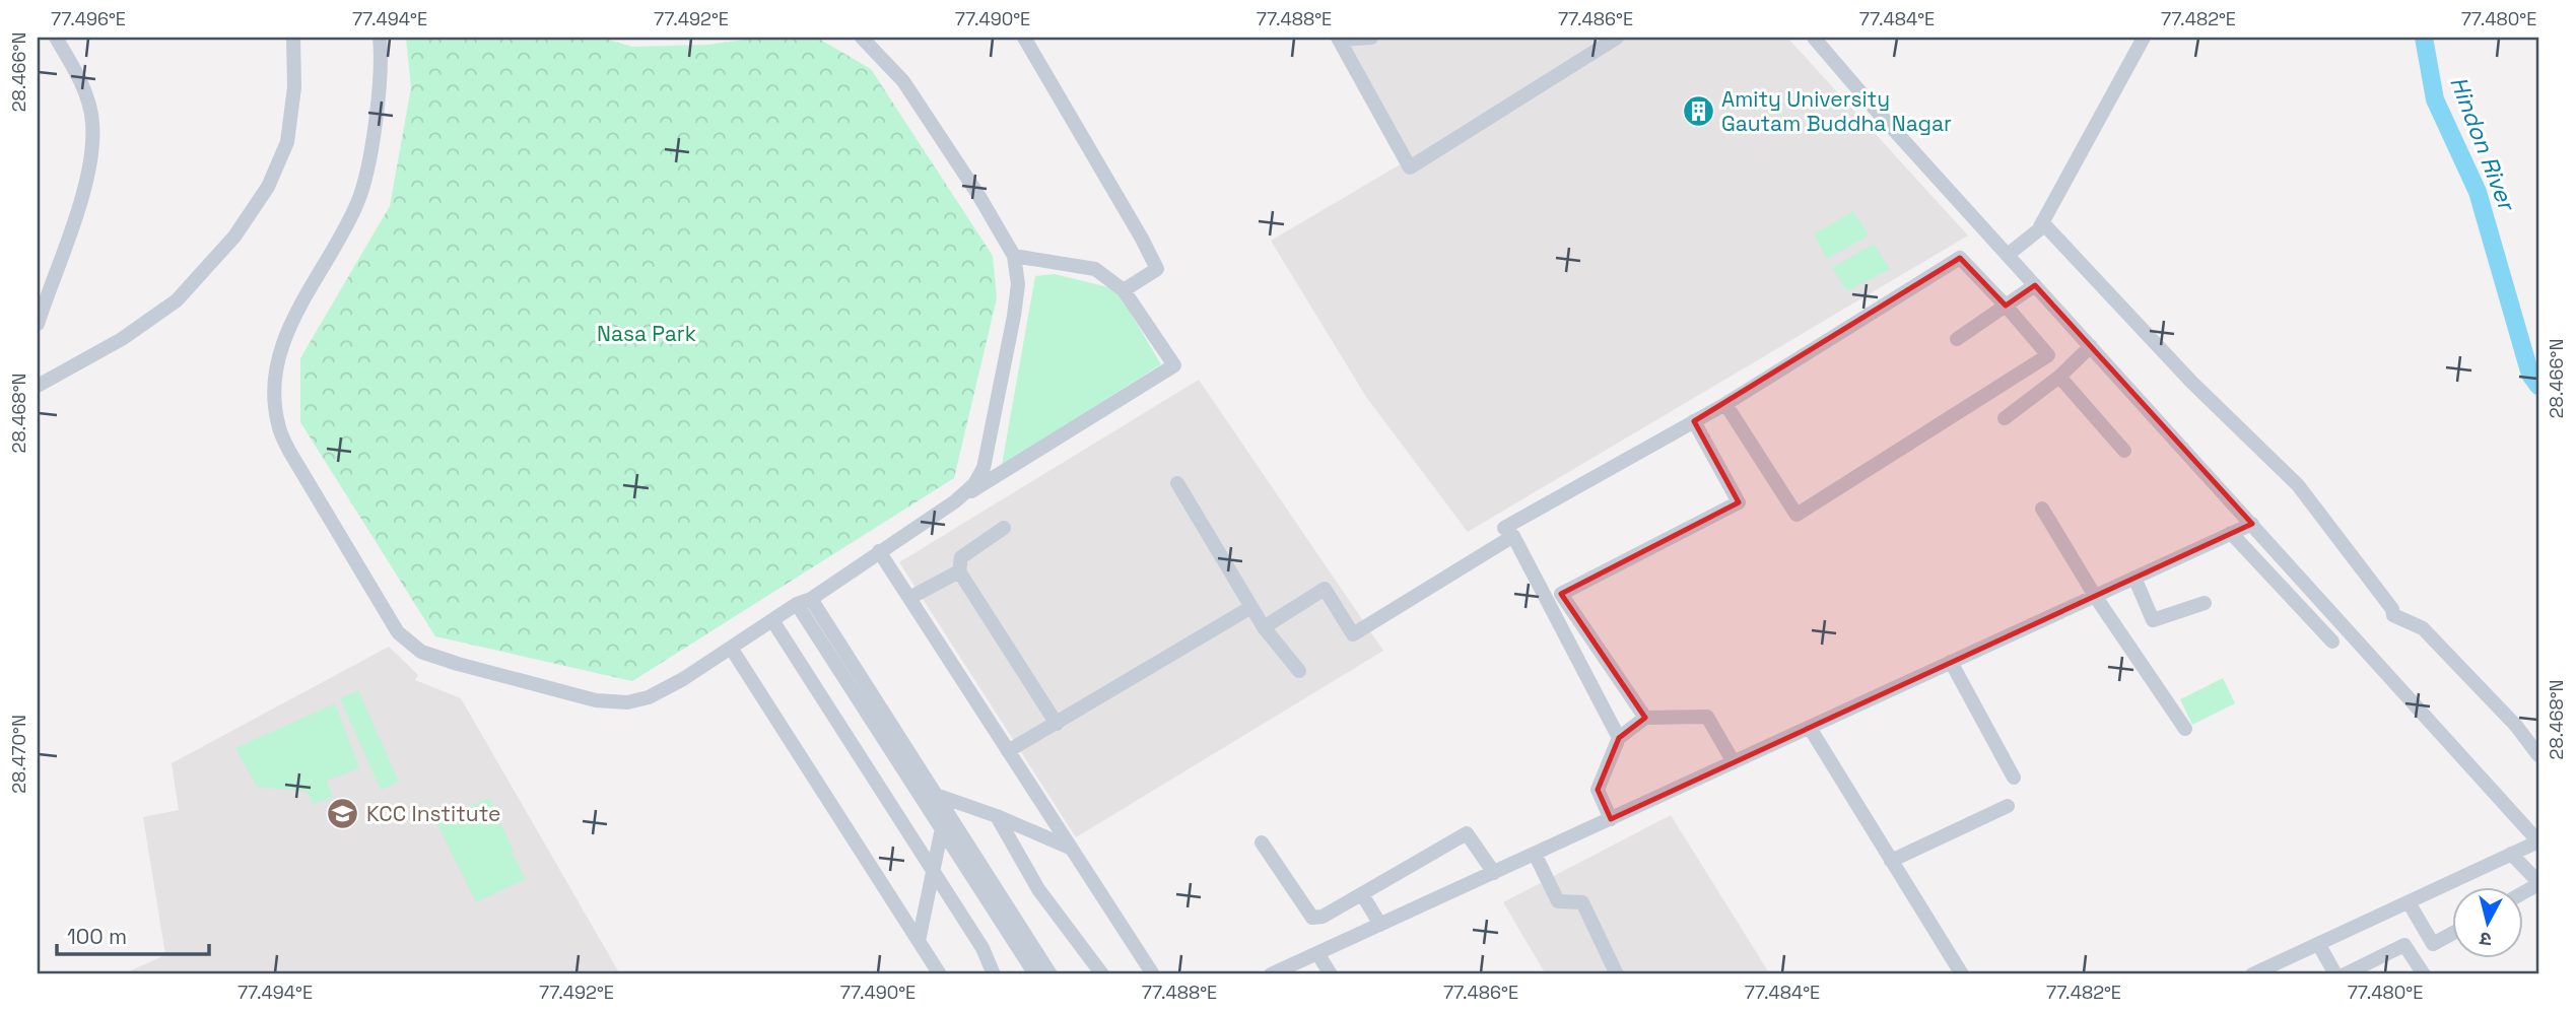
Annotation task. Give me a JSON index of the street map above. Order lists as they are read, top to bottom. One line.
{"water":["Hindon River"],"parks":["Nasa Park"],"places":{"building":["Amity University Gautam Buddha Nagar"],"school or university":["KCC Institute"]},"scale_bar":"100 m","north":"bottom","coordinates":["77.496°E","77.494°E","77.492°E","77.490°E","77.488°E","77.486°E","77.484°E","77.482°E","77.480°E","28.466°N","28.468°N","28.470°N"]}
